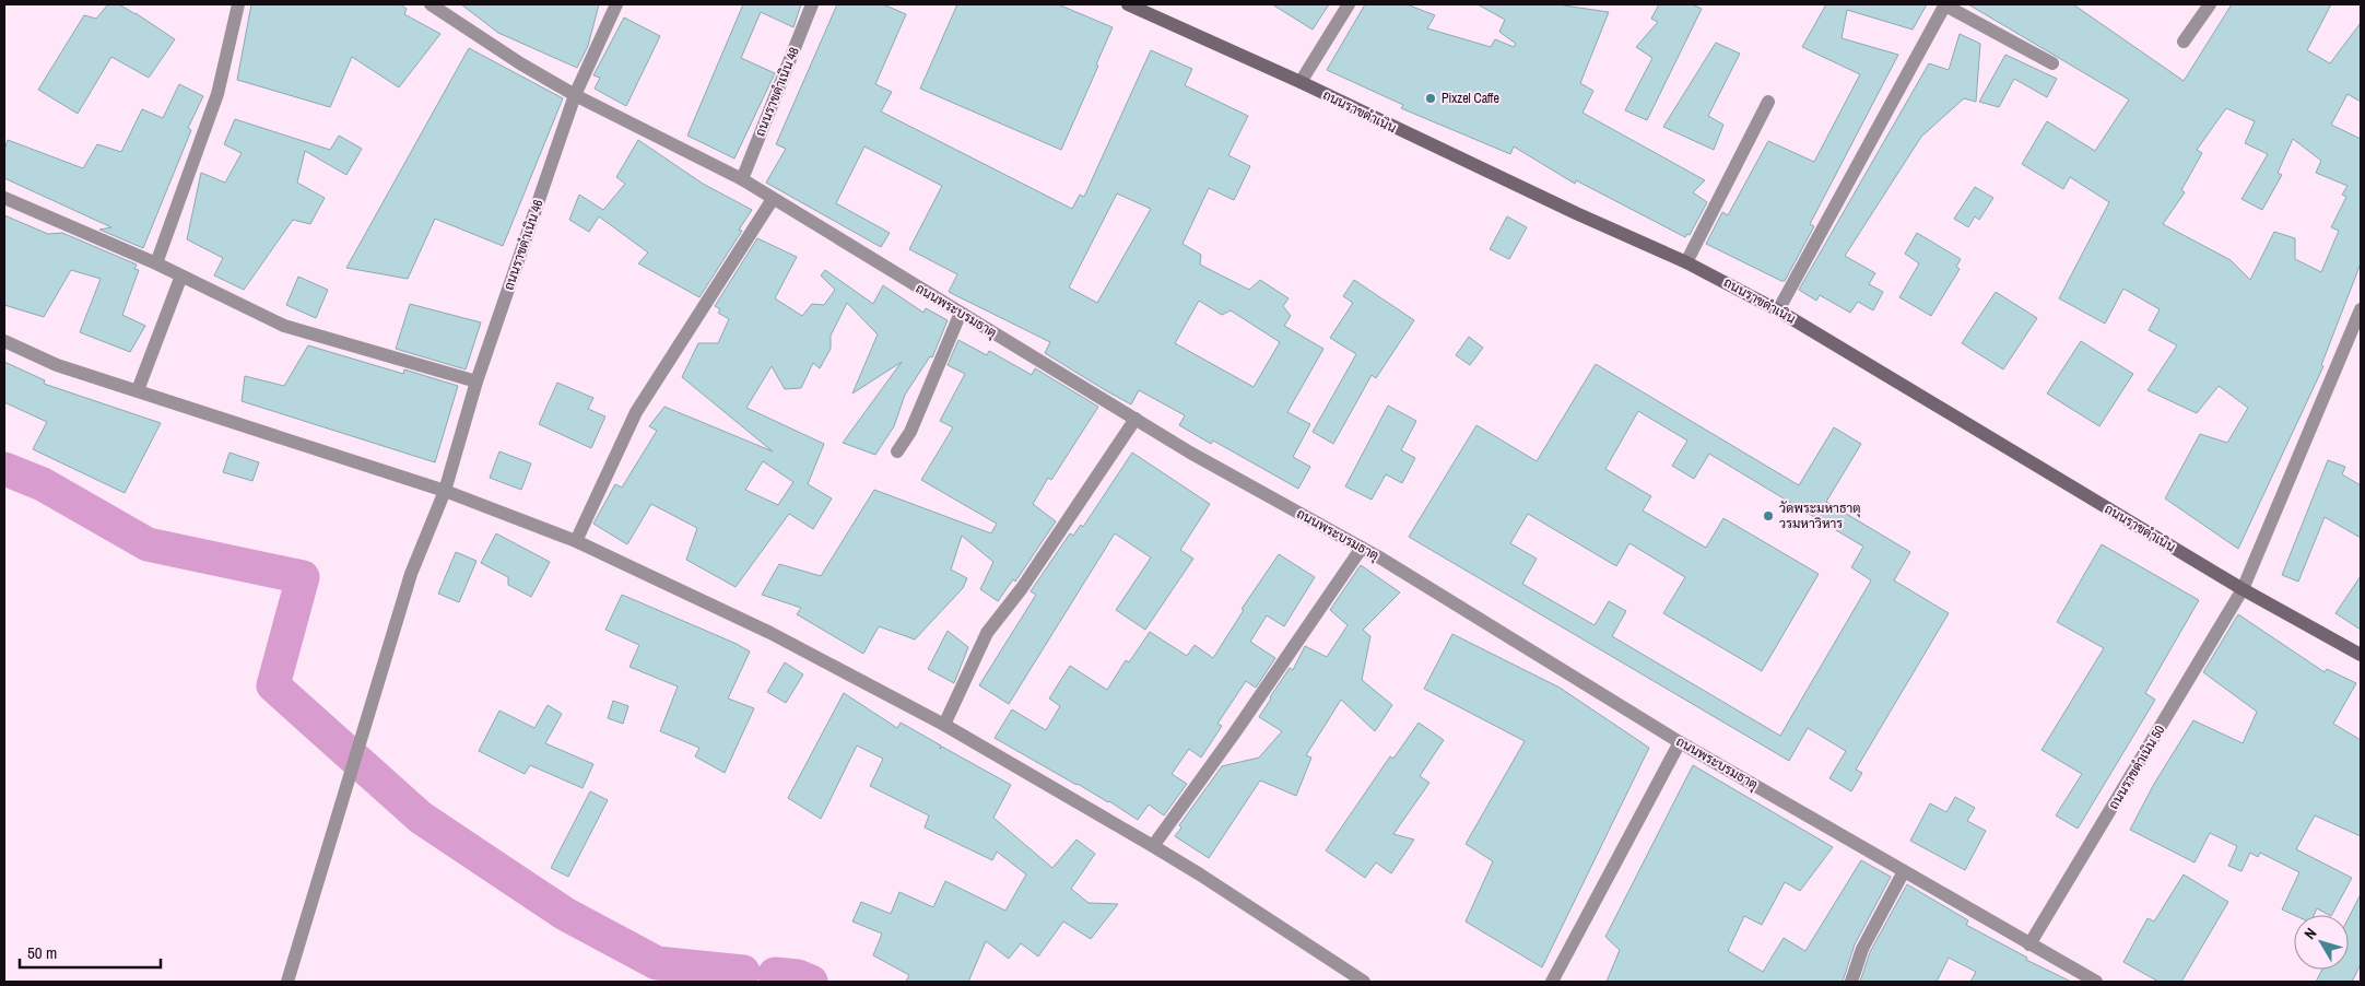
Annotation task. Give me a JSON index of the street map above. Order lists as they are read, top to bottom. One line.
{"streets":{"main road":["ถนนราขดำเนิน"],"street":["ถนนราขดำเนิน 48","ถนนราขดำเนิน 46","ถนนพระบรมธาตุ","ถนนราขดำเนิน 50"]},"crossings":[["ถนนราขดำเนิน 48","ถนนพระบรมธาตุ"],["ถนนราขดำเนิน","ถนนราขดำเนิน 50"],["ถนนราขดำเนิน 46","ถนนพระบรมธาตุ"],["ถนนพระบรมธาตุ","ถนนราขดำเนิน 50"]],"places":["Pixzel Caffe","วัดพระมหาธาตุ วรมหาวิหาร"],"scale_bar":"50 m","north":"top left"}
